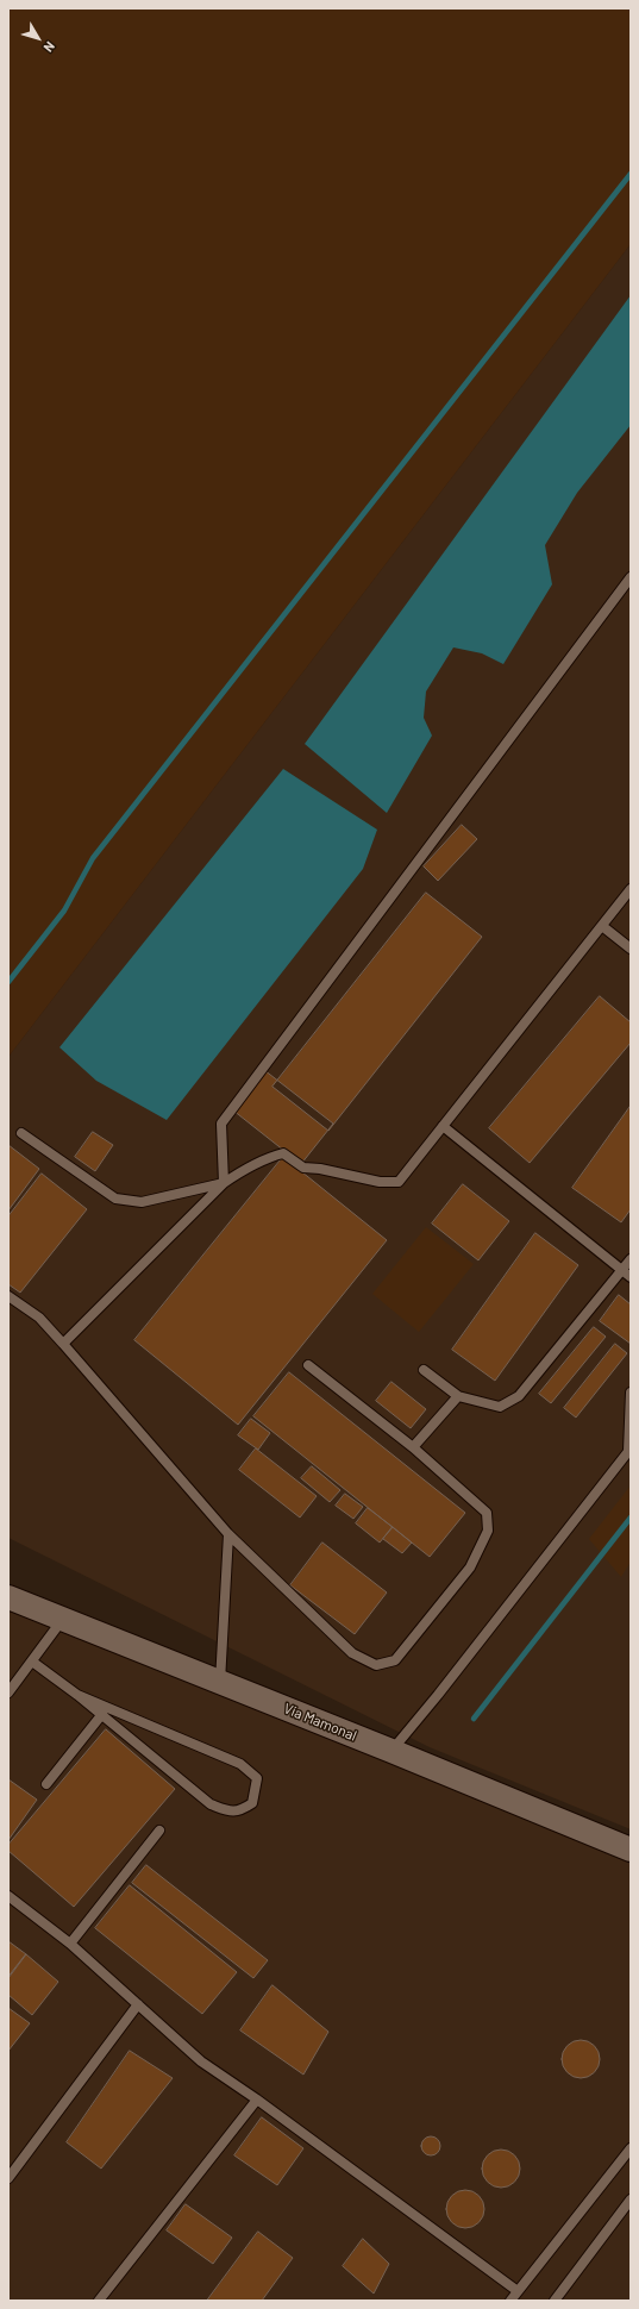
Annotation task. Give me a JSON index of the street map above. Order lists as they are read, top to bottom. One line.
{"streets":{"street":["Vía Mamonal"]},"north":"bottom right"}
